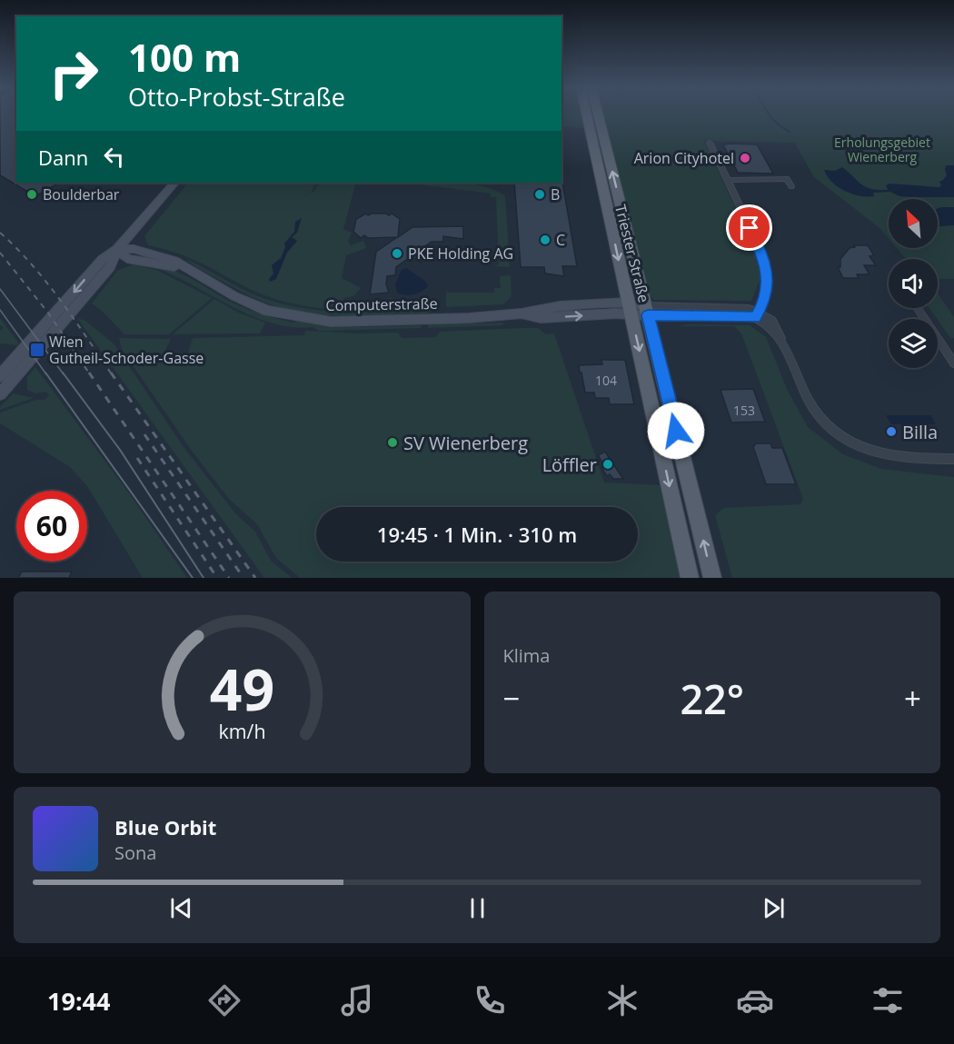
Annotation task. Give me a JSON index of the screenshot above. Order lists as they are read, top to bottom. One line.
{"streets":{"main road":["Triester Straße"],"street":["Computerstraße"]},"crossings":[["Triester Straße","Computerstraße"]],"parks":["Erholungsgebiet Wienerberg"],"places":{"other":["Arion Cityhotel","Boulderbar","B","C","PKE Holding AG","Billa","SV Wienerberg","Löffler"],"transit":["Wien Gutheil-Schoder-Gasse"]},"house_numbers":["104","153"],"north":"top left","page":{"turn":["100 m","Otto-Probst-Straße"],"then":"Dann","limit":"60","trip":"19:45 · 1 Min. · 310 m","tile":"Klima","heat":["−","22°","+"],"song":["Blue Orbit","Sona"],"tabs":"19:44","gauge":["49","km/h"]}}
